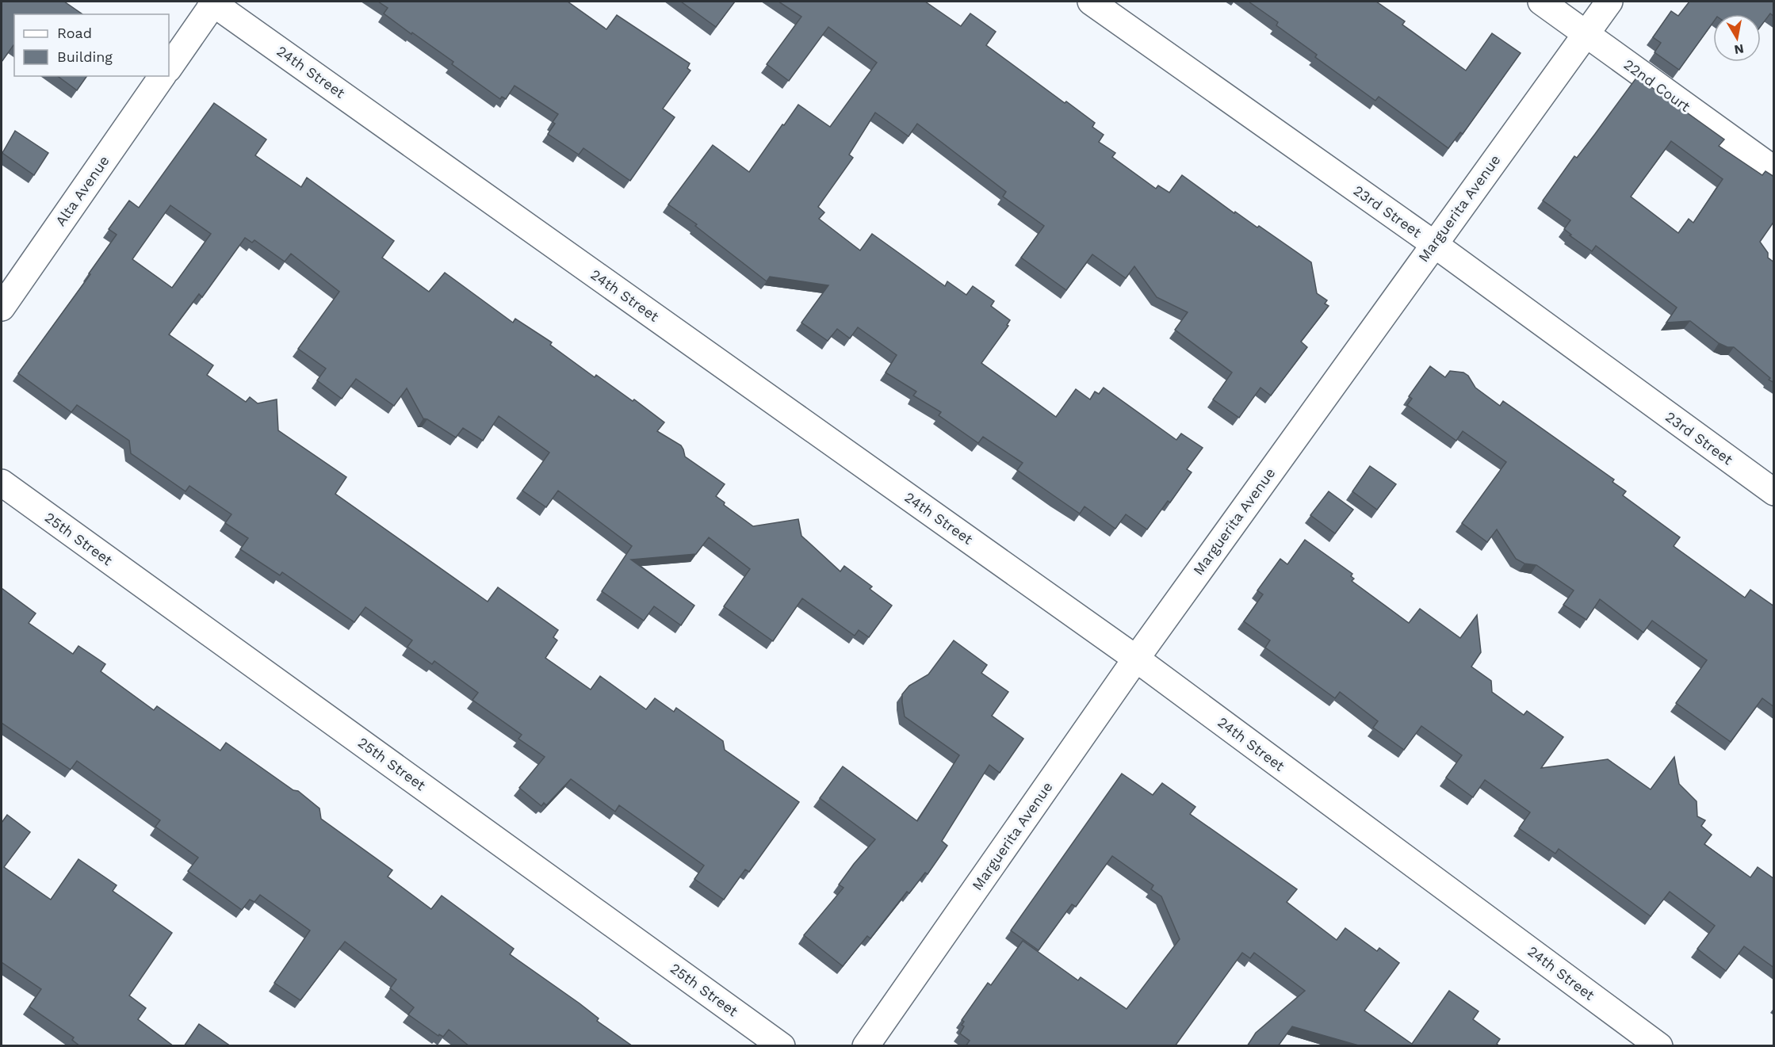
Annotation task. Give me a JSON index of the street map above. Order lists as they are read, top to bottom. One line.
{"streets":{"street":["24th Street","22nd Court","Alta Avenue","Marguerita Avenue","23rd Street","25th Street"]},"crossings":[["24th Street","Marguerita Avenue"],["22nd Court","Marguerita Avenue"],["Marguerita Avenue","23rd Street"]],"legend":["Road","Building"],"north":"bottom"}
